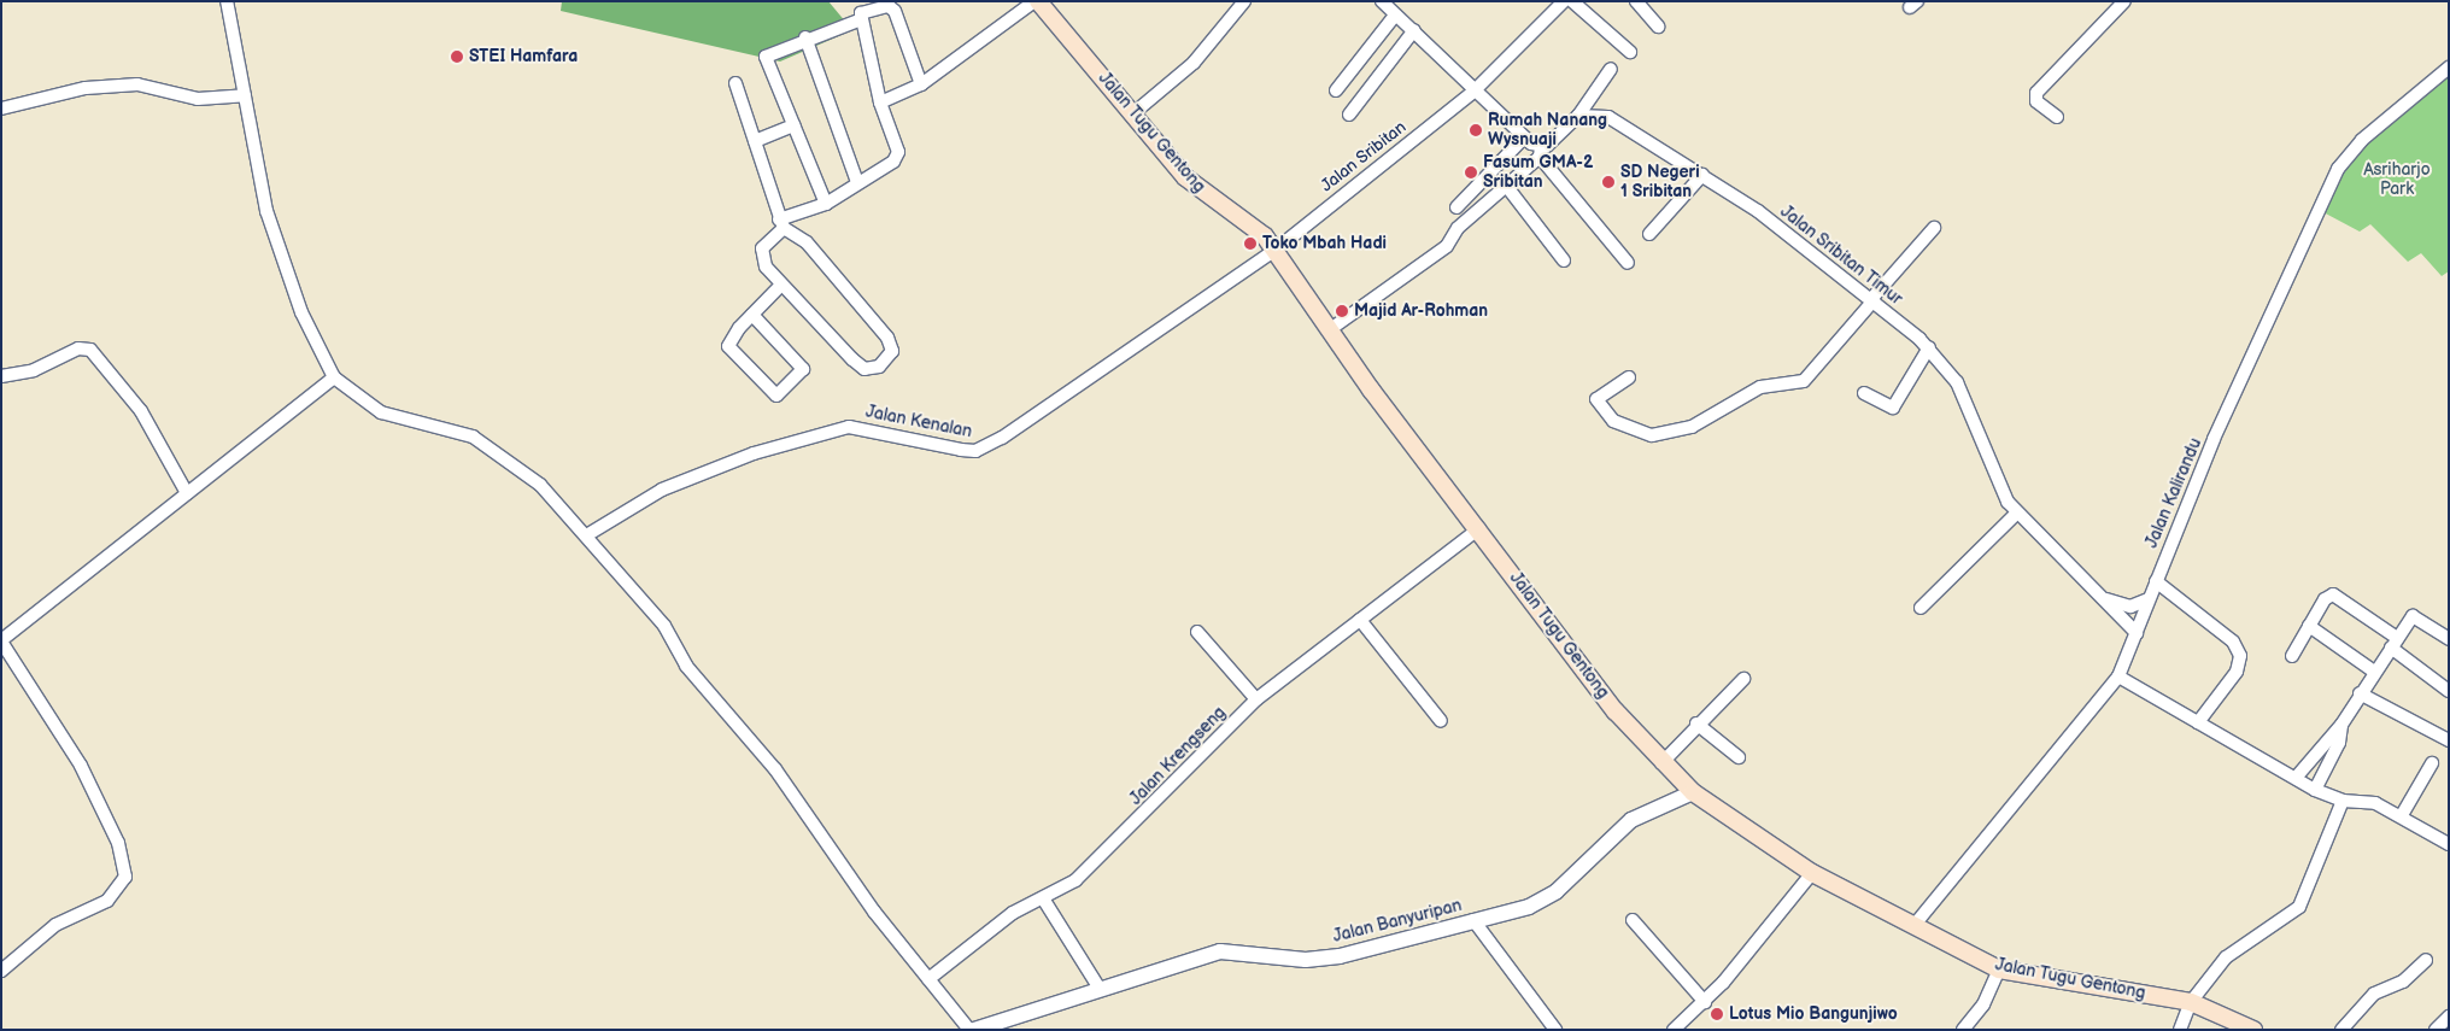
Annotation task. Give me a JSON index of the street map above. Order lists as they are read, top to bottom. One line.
{"streets":{"main road":["Jalan Tugu Gentong"],"street":["Jalan Sribitan","Jalan Sribitan Timur","Jalan Kenalan","Jalan Kalirandu","Jalan Krengseng","Jalan Banyuripan"]},"crossings":[["Jalan Tugu Gentong","Jalan Sribitan"],["Jalan Tugu Gentong","Jalan Kenalan"],["Jalan Tugu Gentong","Jalan Kalirandu"],["Jalan Tugu Gentong","Jalan Krengseng"],["Jalan Tugu Gentong","Jalan Banyuripan"],["Jalan Sribitan","Jalan Kenalan"],["Jalan Sribitan Timur","Jalan Kalirandu"]],"parks":["Asriharjo Park"],"places":["STEI Hamfara","Rumah Nanang Wysnuaji","Fasum GMA-2 Sribitan","SD Negeri 1 Sribitan","Toko Mbah Hadi","Majid Ar-Rohman","Lotus Mio Bangunjiwo"]}
